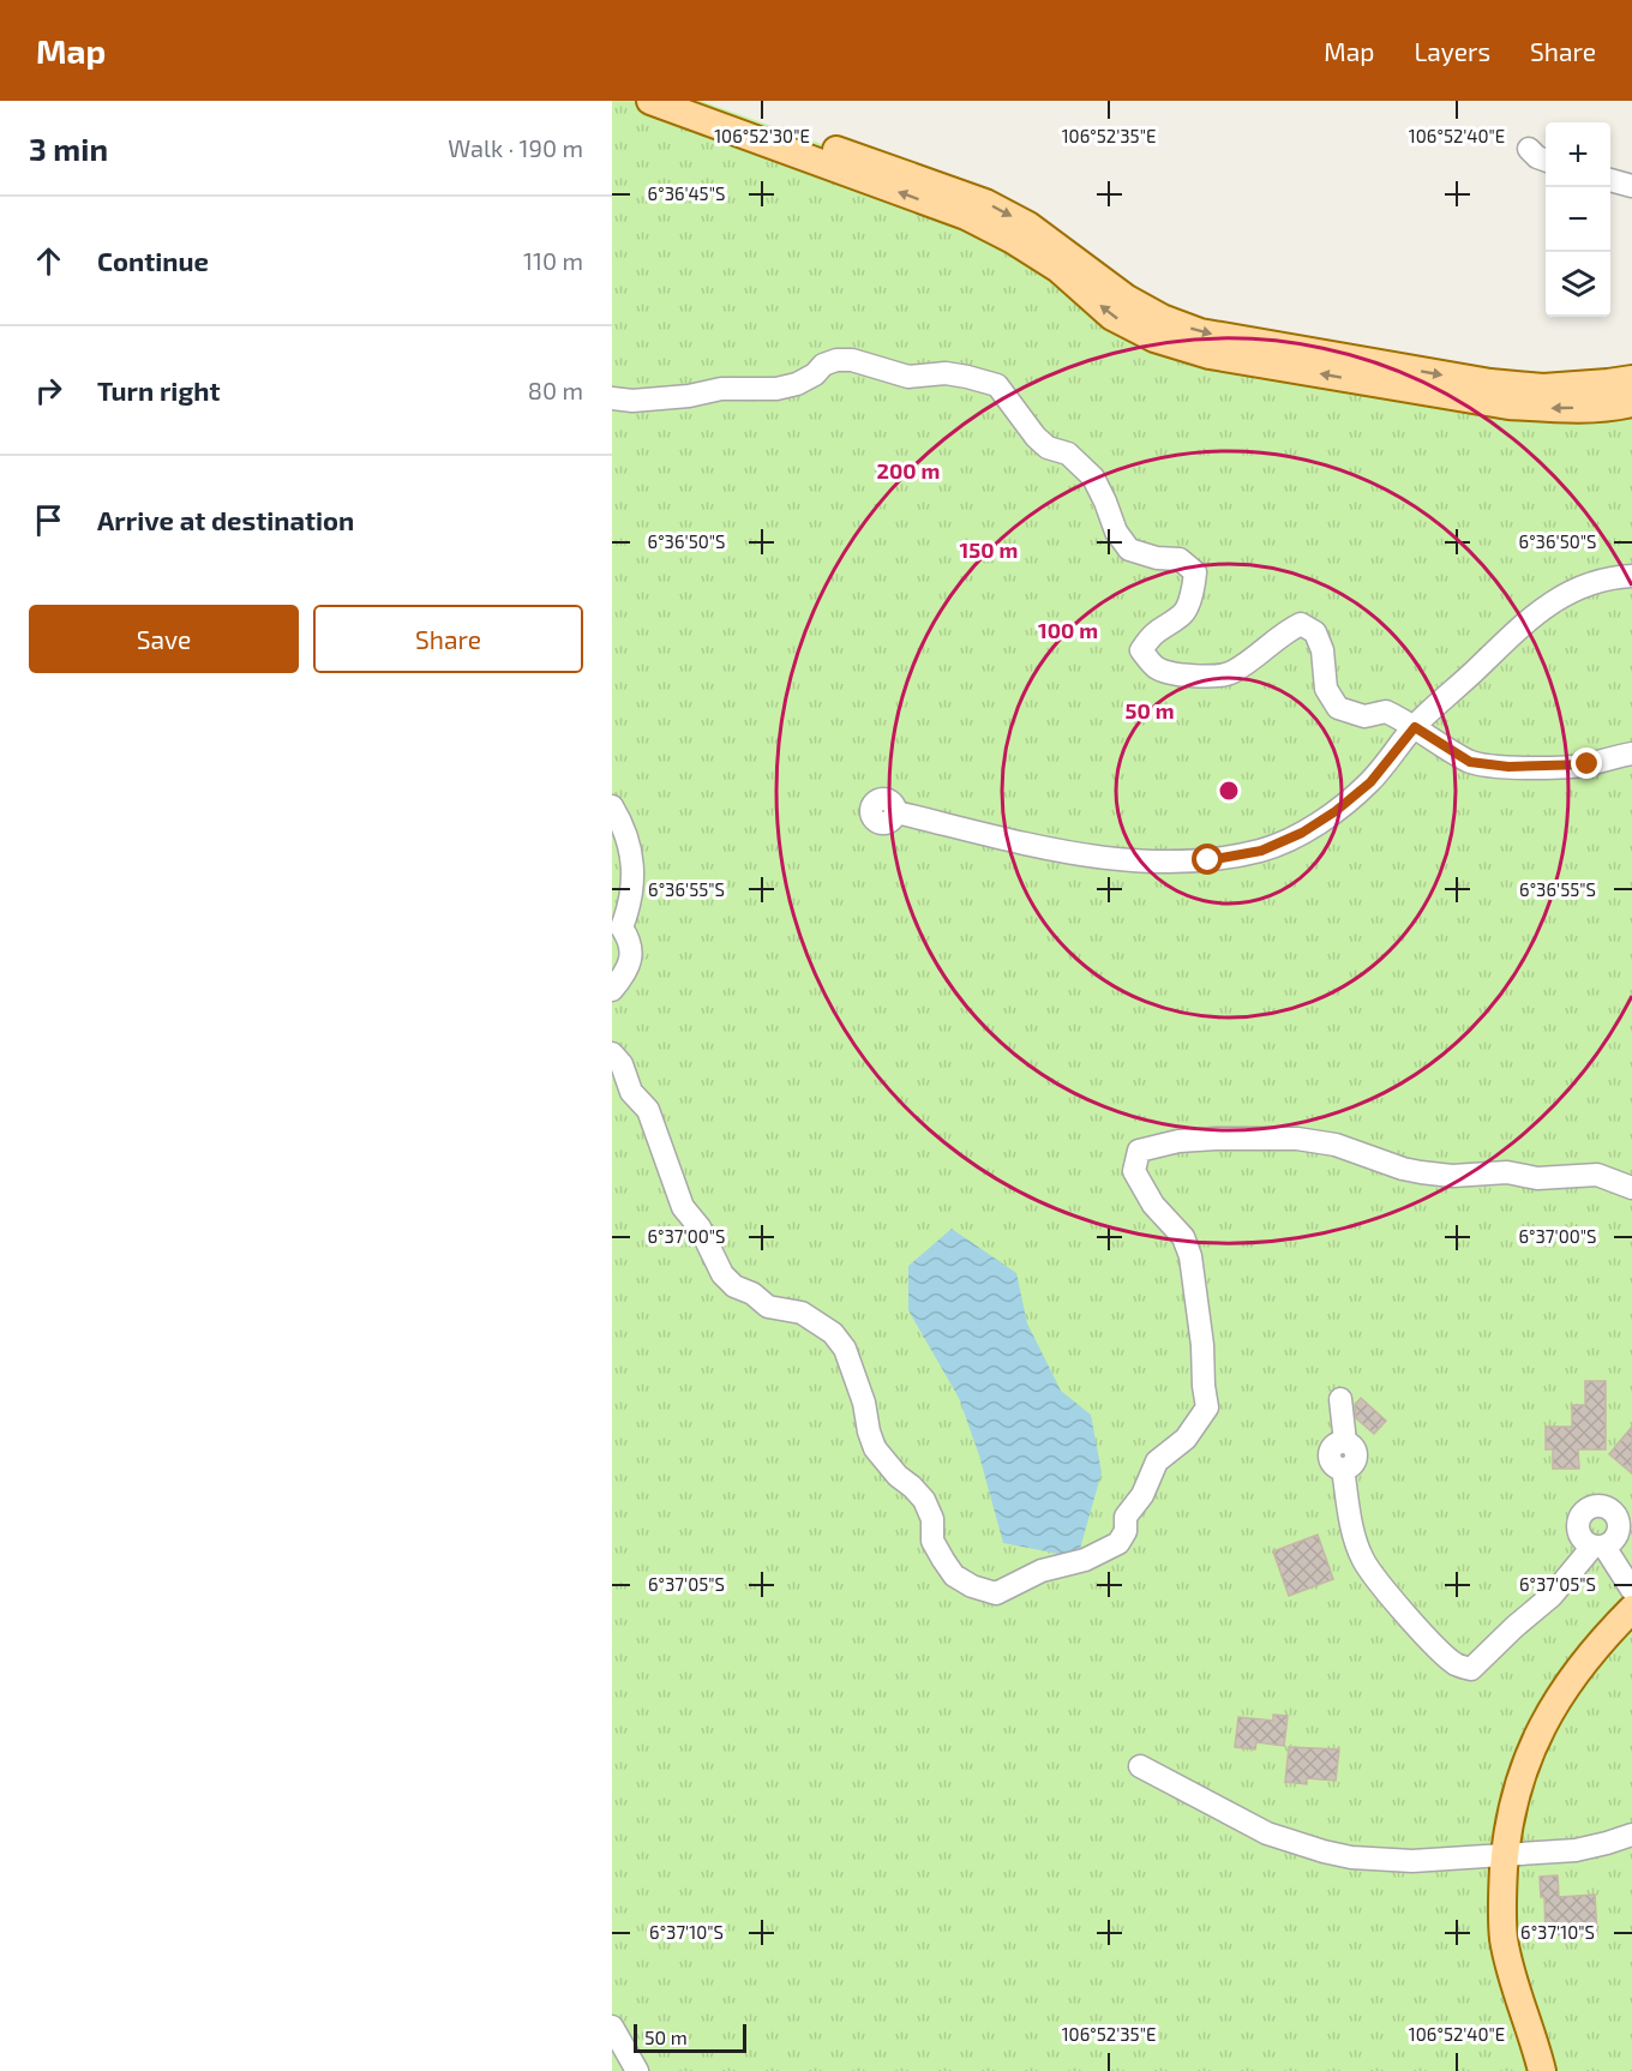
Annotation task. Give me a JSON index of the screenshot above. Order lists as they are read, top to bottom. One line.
{"scale_bar":"50 m","page":{"header":"Map","nav":["Map","Layers","Share"],"heading":["3 min","Walk · 190 m"],"map_buttons":["+","−"],"list":[["Continue","110 m"],["Turn right","80 m"],"Arrive at destination"],"buttons":["Save","Share"],"scale":"50 m"},"coordinates":["106°52'30\"E","106°52'35\"E","106°52'40\"E","6°36'45\"S","6°36'50\"S","6°36'55\"S","6°37'00\"S","6°37'05\"S","6°37'10\"S"],"rings":["200 m","150 m","100 m","50 m"]}
